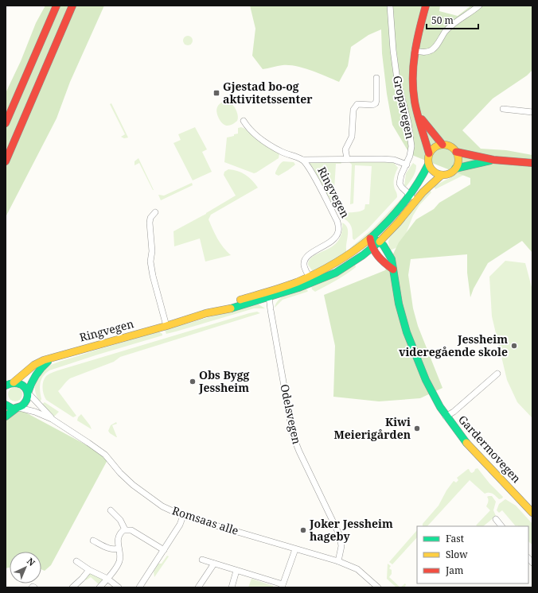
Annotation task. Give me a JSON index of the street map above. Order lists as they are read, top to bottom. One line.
{"streets":{"main road":["Ringvegen","Gardermovegen"],"street":["Gropavegen","Odelsvegen","Romsaas alle"]},"crossings":[["Gropavegen","Ringvegen"],["Ringvegen","Odelsvegen"],["Ringvegen","Gardermovegen"],["Ringvegen","Romsaas alle"],["Odelsvegen","Romsaas alle"]],"places":{"transit":["Gjestad bo-og aktivitetssenter"],"other":["Jessheim videregående skole","Obs Bygg Jessheim","Kiwi Meierigården","Joker Jessheim hageby"]},"legend":["Fast","Slow","Jam"],"scale_bar":"50 m","north":"top right"}
